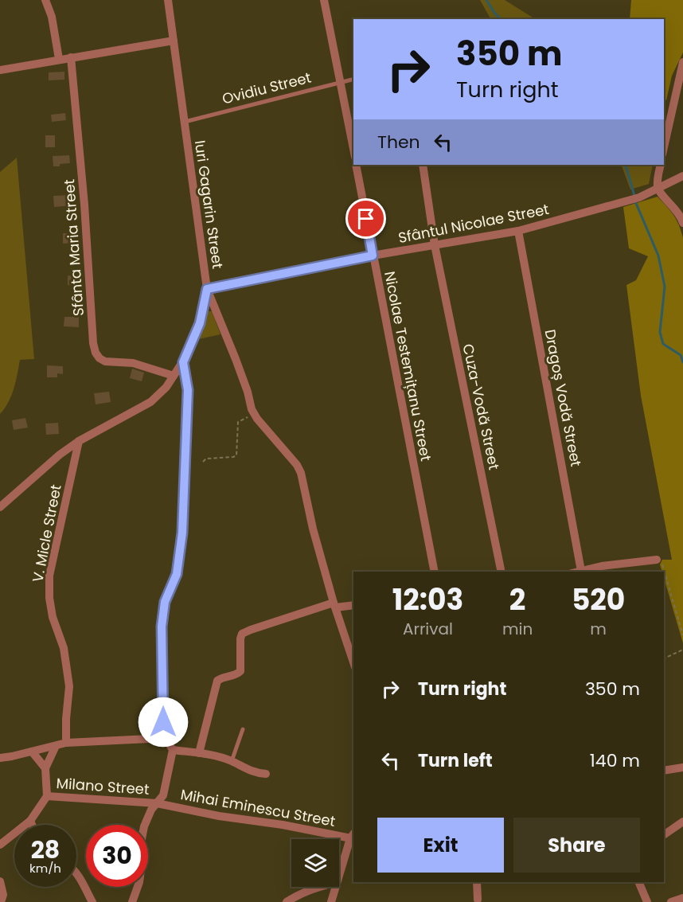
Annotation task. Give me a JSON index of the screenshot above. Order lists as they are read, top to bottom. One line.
{"streets":{"street":["Iuri Gagarin Street","Sfântul Nicolae Street","Sfânta Maria Street","Nicolae Testemițanu Street","Dragoș Vodă Street","Cuza-Vodă Street","V. Micle Street","Milano Street","Mihai Eminescu Street"],"lane":["Ovidiu Street"]},"crossings":[["Ovidiu Street","Iuri Gagarin Street"],["Iuri Gagarin Street","Sfântul Nicolae Street"],["Sfântul Nicolae Street","Nicolae Testemițanu Street"],["Sfântul Nicolae Street","Dragoș Vodă Street"],["Sfântul Nicolae Street","Cuza-Vodă Street"],["Milano Street","Mihai Eminescu Street"]],"page":{"turn":["350 m","Turn right"],"then":"Then","eta":["12:03","Arrival","2","min","520","m"],"list":[{"name":"Turn right","value":"350 m"},{"name":"Turn left","value":"140 m"}],"buttons":["Exit","Share"],"speed":"28 km/h","limit":"30"}}
